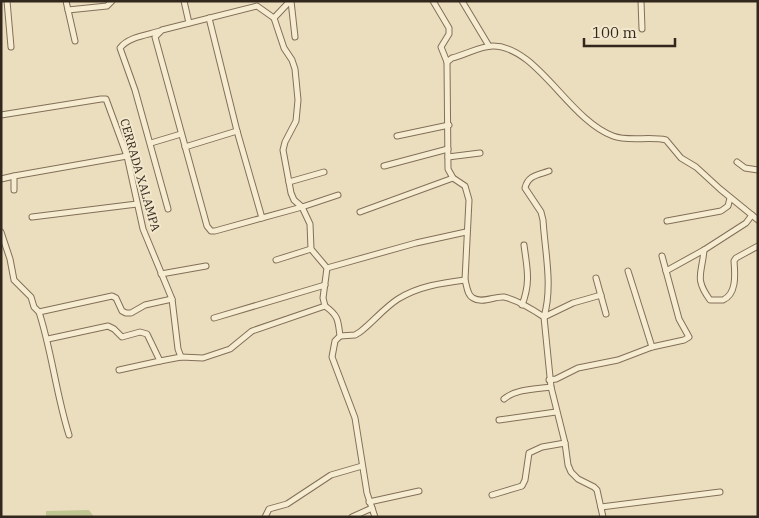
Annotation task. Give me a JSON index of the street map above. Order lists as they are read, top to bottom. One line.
{"streets":{"street":["CERRADA XALAMPA"]},"scale_bar":"100 m"}
